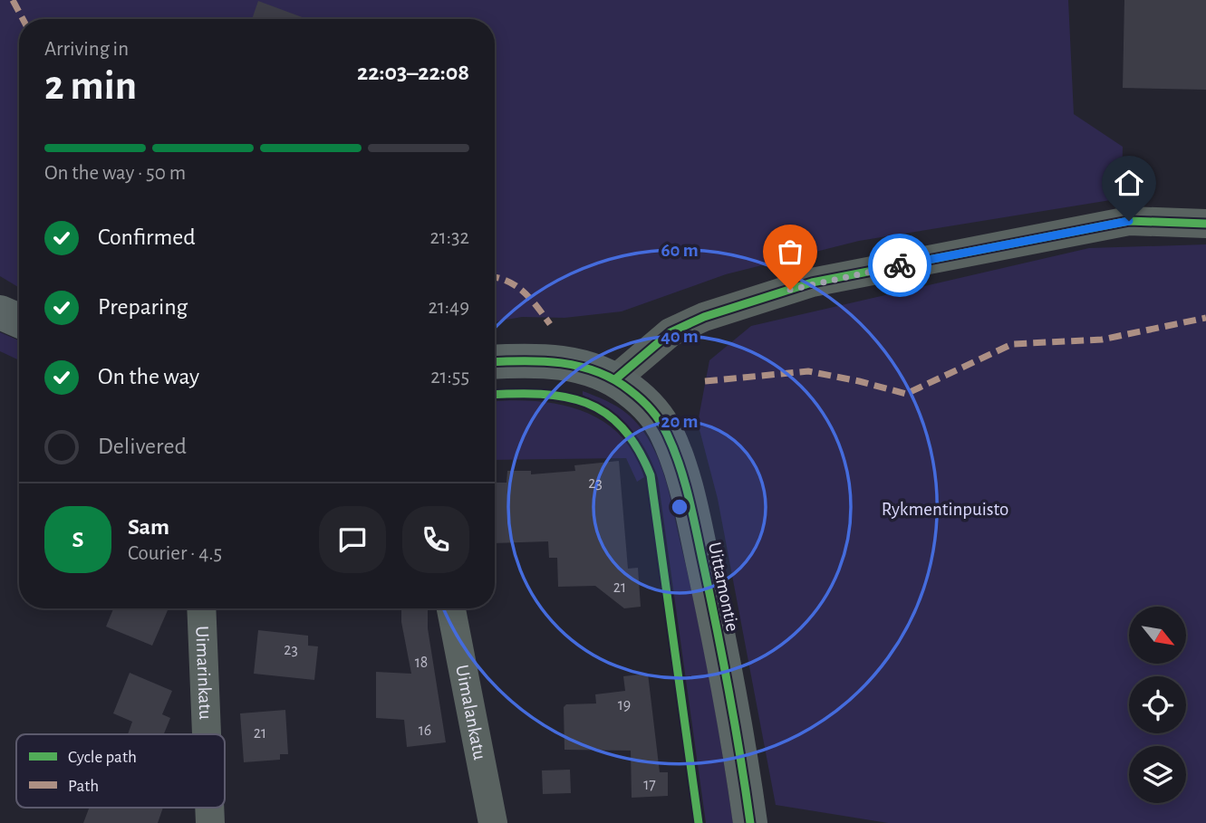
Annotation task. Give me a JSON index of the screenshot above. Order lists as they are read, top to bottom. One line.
{"streets":{"street":["Uittamontie","Uimarinkatu","Uimalankatu"]},"parks":["Rykmentinpuisto"],"house_numbers":["23","21","23","18","19","16","21","17"],"legend":["Cycle path","Path"],"north":"bottom right","page":{"heading":["2 min","Arriving in","22:03–22:08"],"panel":["Sam","Courier · 4.5"],"bar":"On the way · 50 m","list":[["Confirmed","21:32"],["Preparing","21:49"],["On the way","21:55"],"Delivered"],"round":"S"},"rings":["60 m","40 m","20 m"]}
